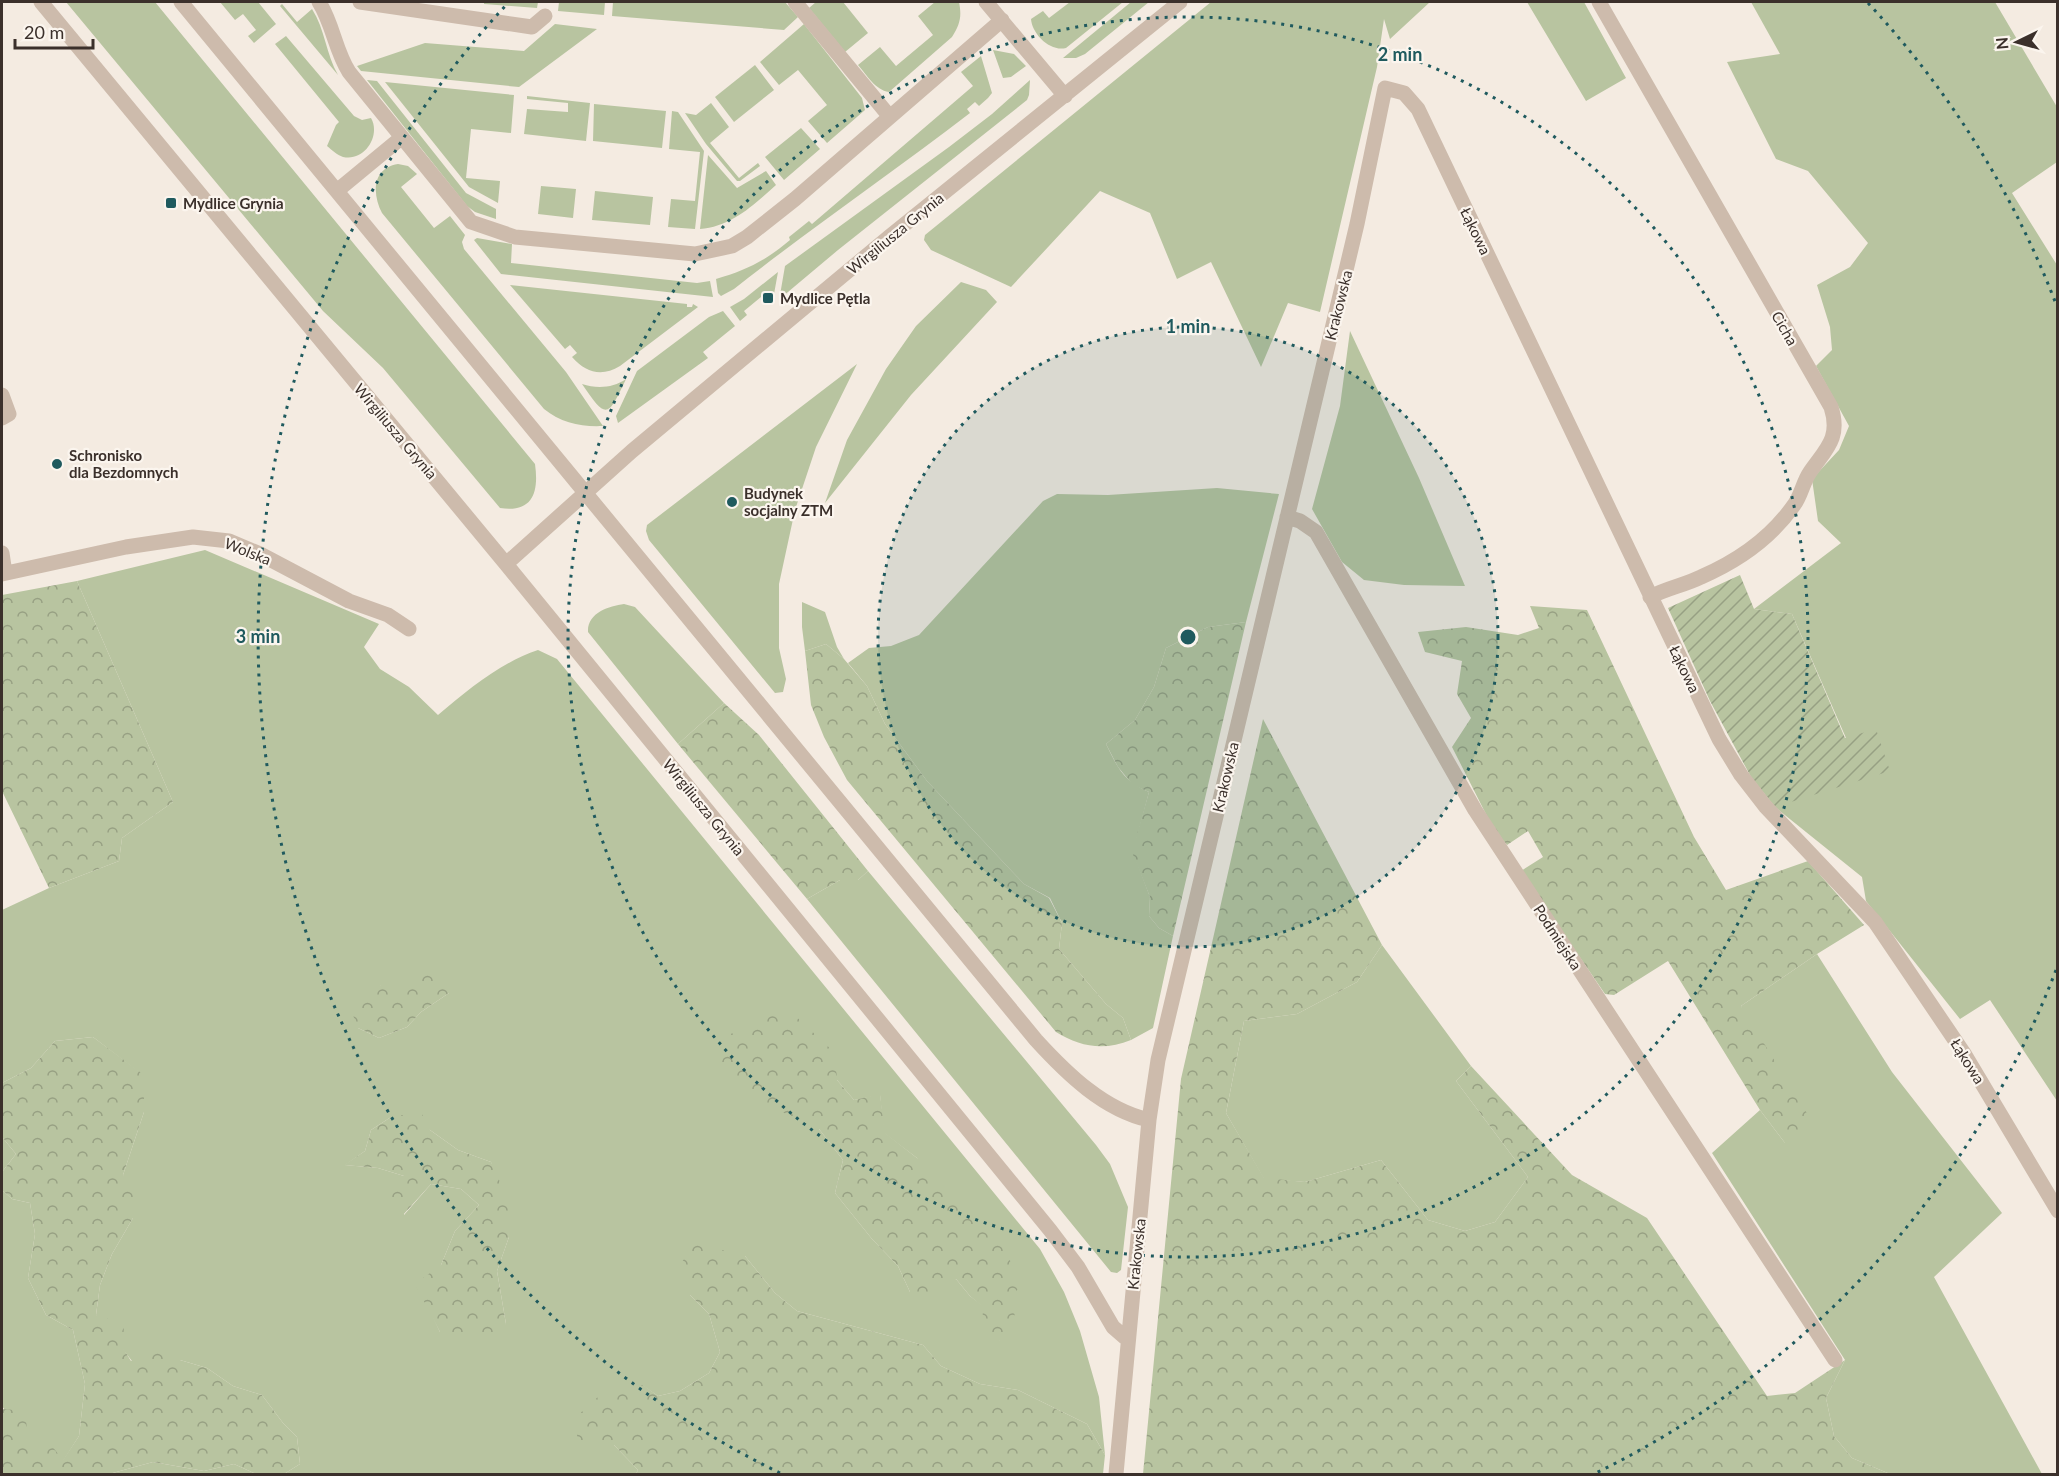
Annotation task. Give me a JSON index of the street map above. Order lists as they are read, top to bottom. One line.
{"streets":{"street":["Łąkowa","Wirgiliusza Grynia","Krakowska","Cicha","Wolska","Podmiejska"]},"crossings":[["Łąkowa","Krakowska"],["Łąkowa","Cicha"],["Wirgiliusza Grynia","Krakowska"],["Krakowska","Podmiejska"]],"places":{"transit":["Mydlice Grynia","Mydlice Pętla"],"other":["Schronisko dla Bezdomnych","Budynek socjalny ZTM"]},"scale_bar":"20 m","north":"left","rings":["2 min","1 min","3 min"]}
